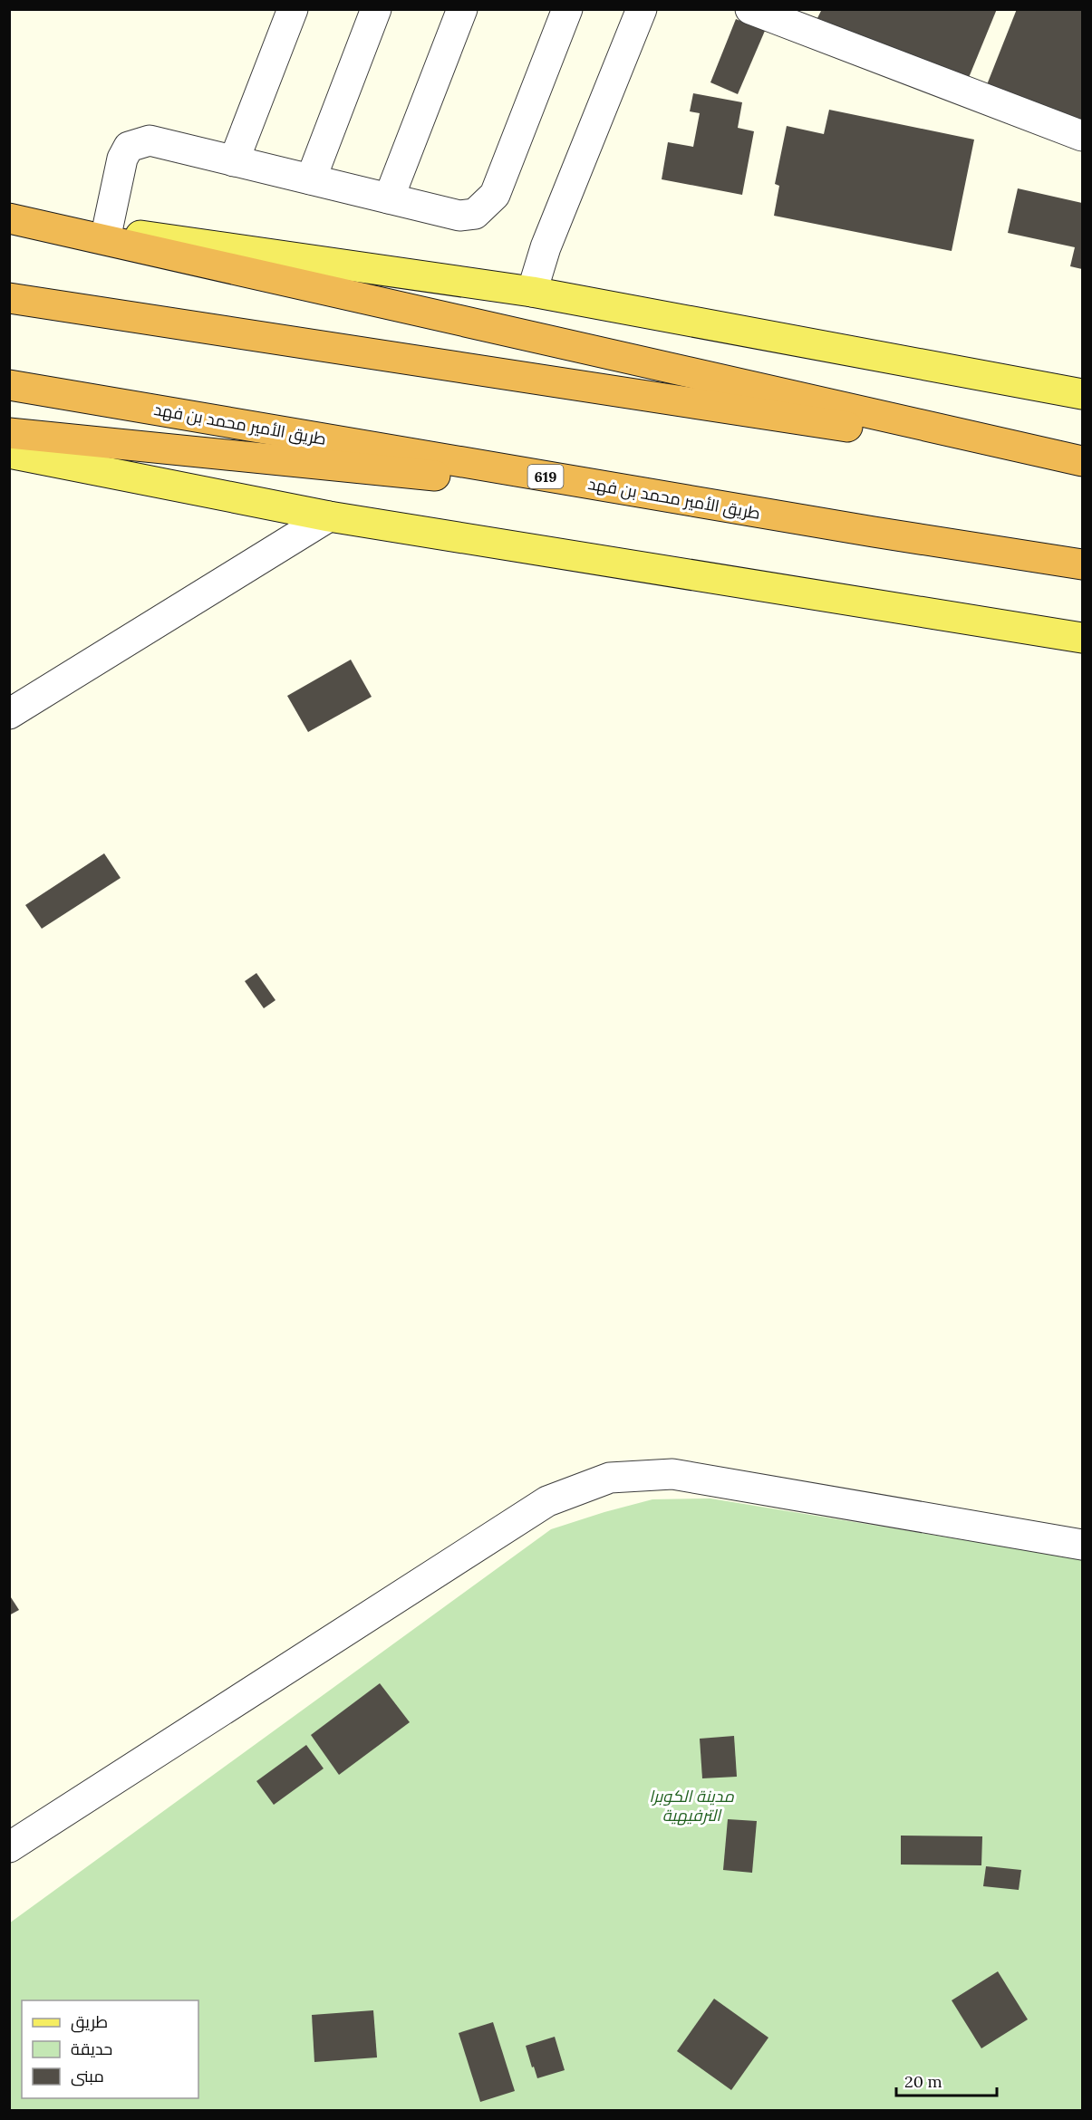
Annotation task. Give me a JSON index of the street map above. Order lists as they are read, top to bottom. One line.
{"streets":{"highway":["طريق الأمير محمد بن فهد","619"]},"parks":["مدينة الكوبرا الترفيهية"],"legend":["طريق","حديقة","مبنى"],"scale_bar":"20 m"}
